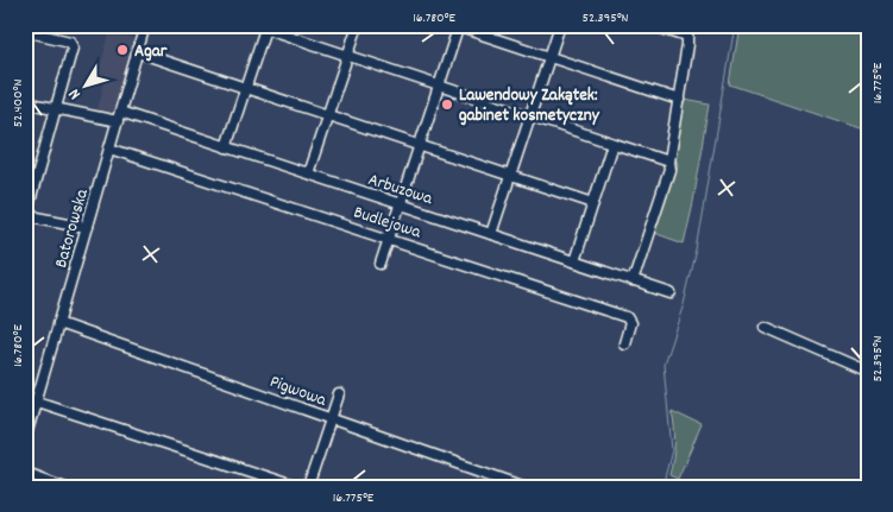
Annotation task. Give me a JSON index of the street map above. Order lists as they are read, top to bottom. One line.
{"streets":{"street":["Arbuzowa","Budlejowa","Batorowska","Pigwowa"]},"crossings":[["Arbuzowa","Batorowska"],["Budlejowa","Batorowska"],["Batorowska","Pigwowa"]],"places":["Agar","Lawendowy Zakątek: gabinet kosmetyczny"],"north":"bottom left","coordinates":["16.780°E","52.395°N","16.775°E","52.400°N"]}
